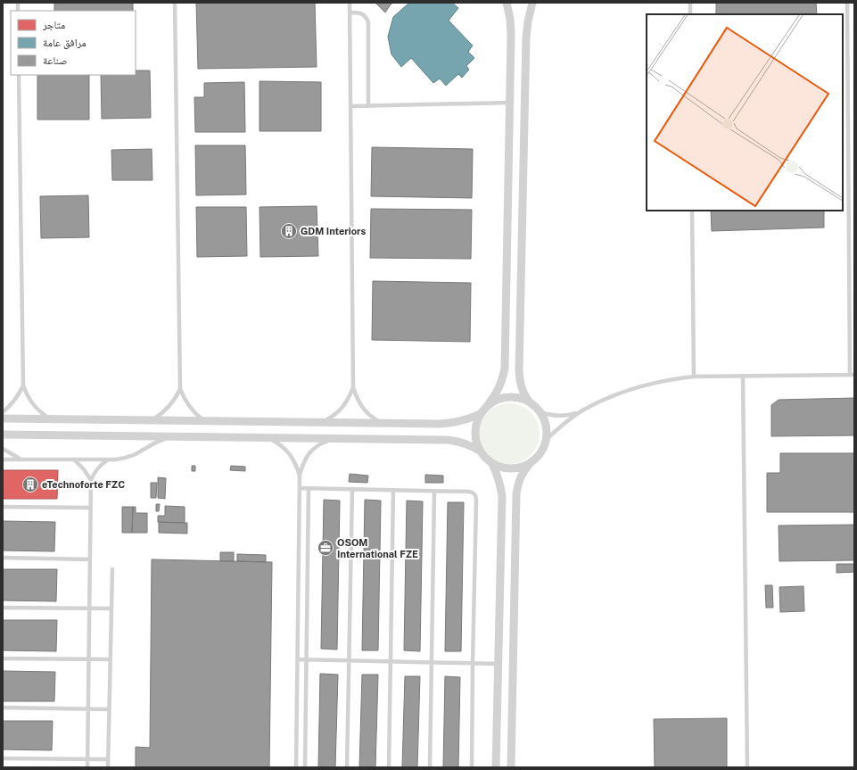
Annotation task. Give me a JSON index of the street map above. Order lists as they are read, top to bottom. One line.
{"places":{"building":["GDM Interiors","eTechnoforte FZC"],"office":["OSOM International FZE"]},"legend":["متاجر","مرافق عامة","صناعة"]}
